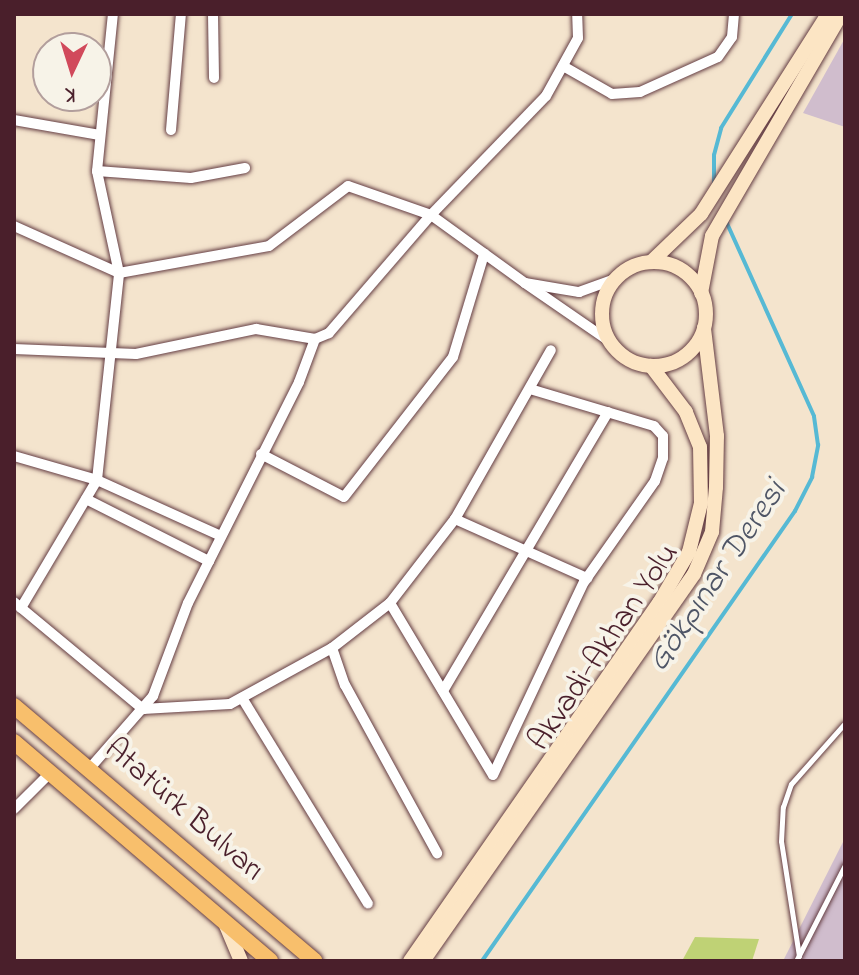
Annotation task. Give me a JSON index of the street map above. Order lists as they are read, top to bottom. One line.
{"streets":{"main road":["Akvadi-Akhan Yolu","Atatürk Bulvarı"]},"water":["Gökpınar Deresi"],"north":"bottom"}
